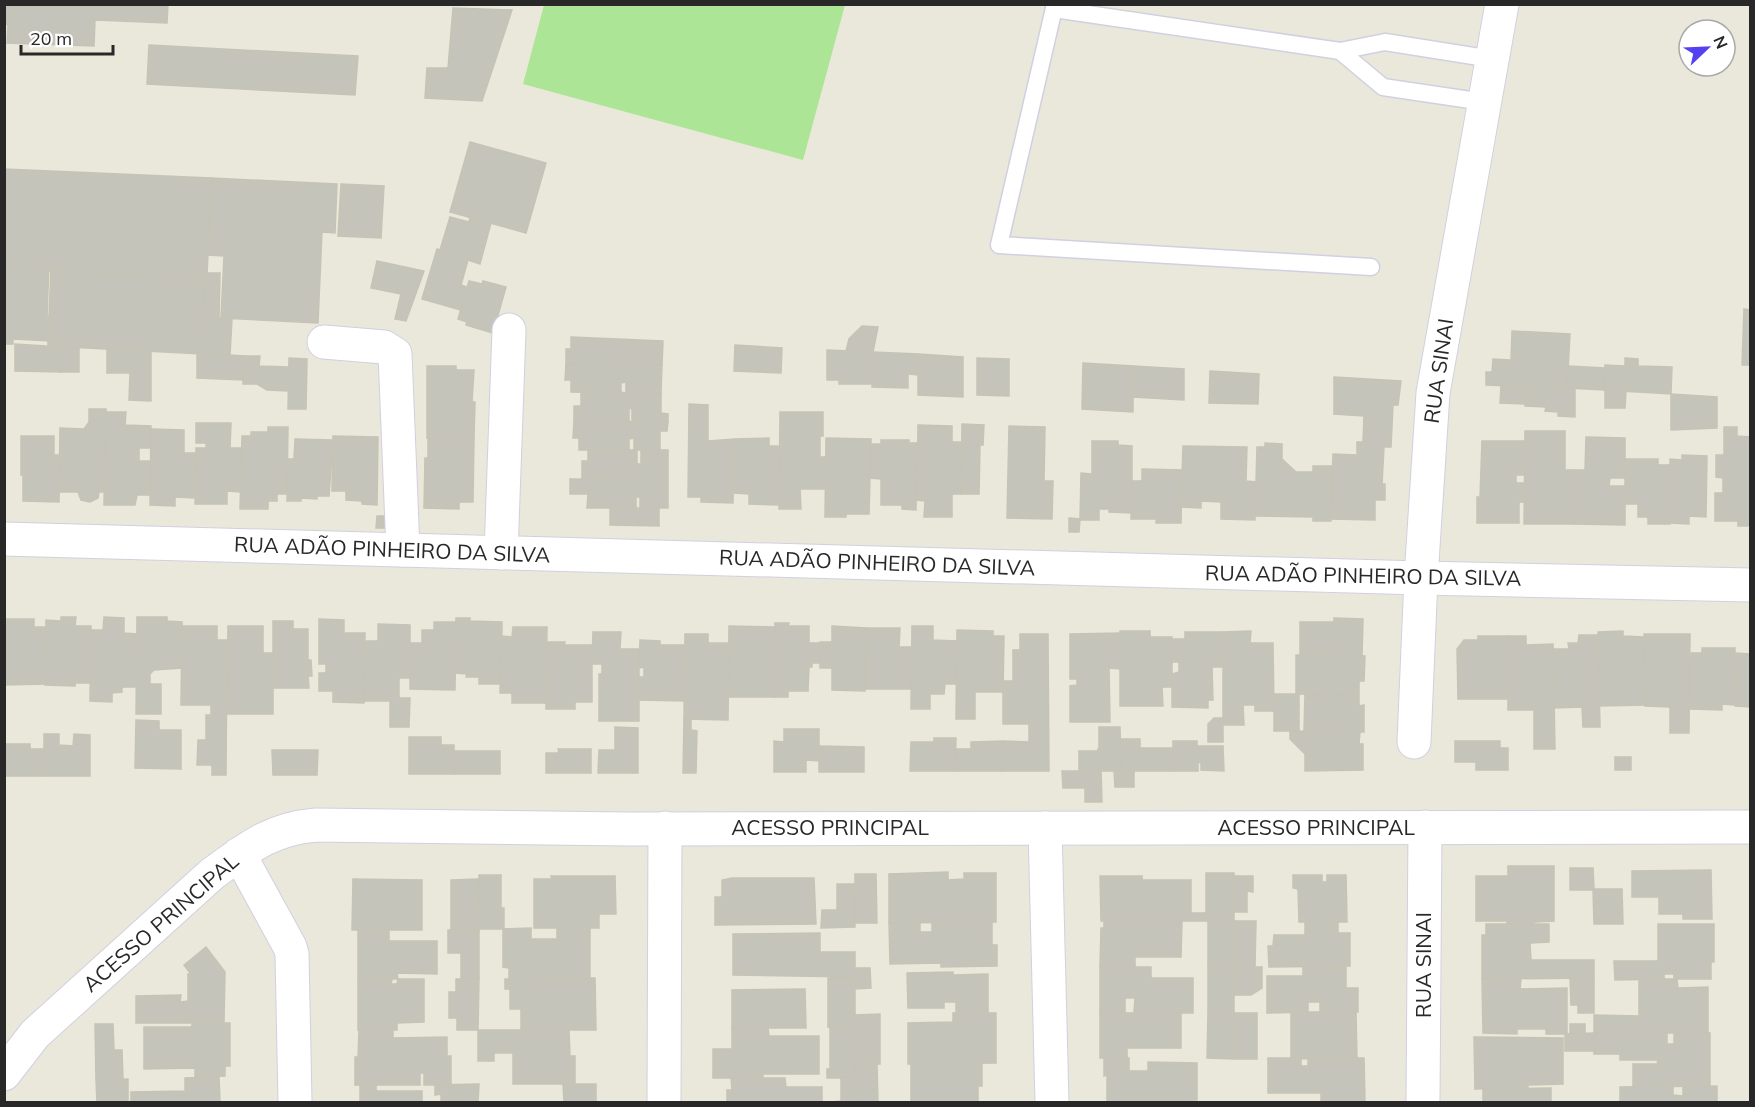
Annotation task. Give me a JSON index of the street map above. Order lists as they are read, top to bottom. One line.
{"streets":{"street":["RUA SINAI","RUA ADÃO PINHEIRO DA SILVA","ACESSO PRINCIPAL"]},"crossings":[["RUA SINAI","RUA ADÃO PINHEIRO DA SILVA"],["RUA SINAI","ACESSO PRINCIPAL"]],"scale_bar":"20 m","north":"top right"}
